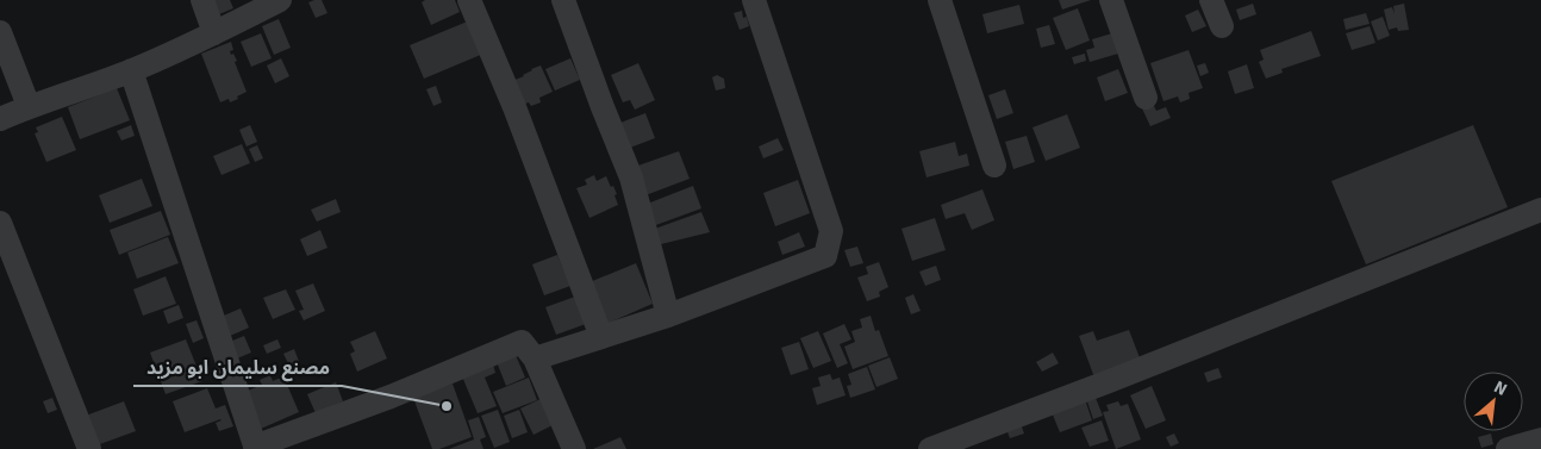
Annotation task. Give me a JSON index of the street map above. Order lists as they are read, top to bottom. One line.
{"places":["مصنع سليمان ابو مزيد"],"north":"top right"}
